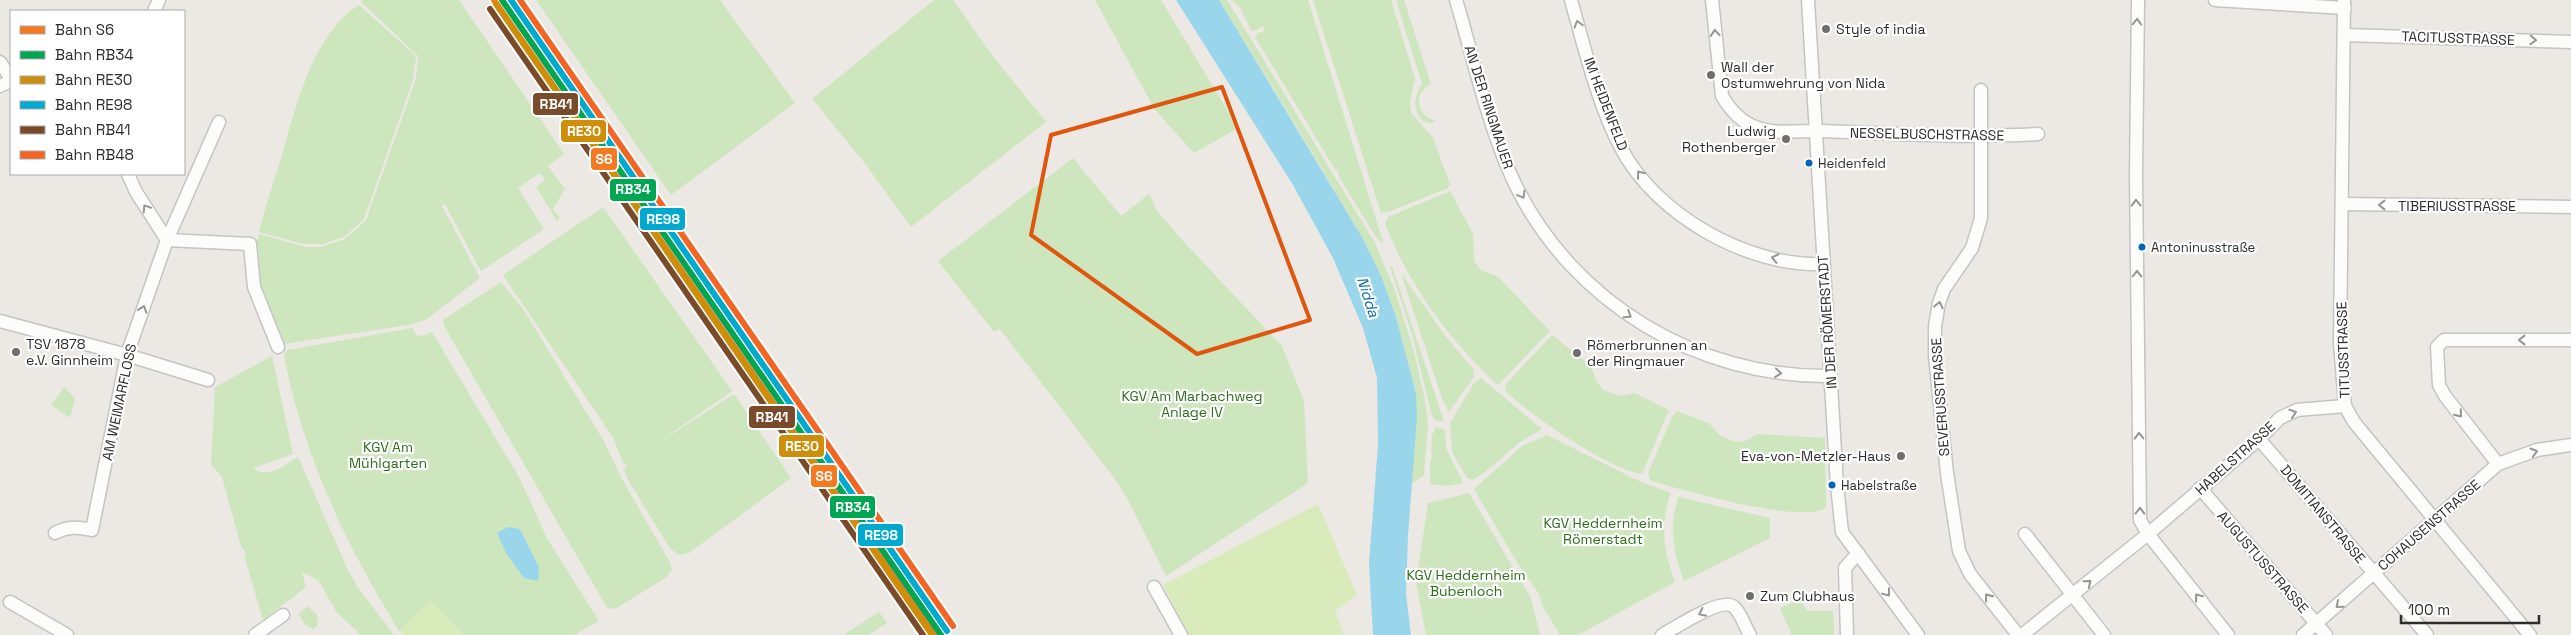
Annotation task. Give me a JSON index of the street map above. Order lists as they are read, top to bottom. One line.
{"streets":{"street":["TACITUSSTRASSE","IM HEIDENFELD","AN DER RINGMAUER","NESSELBUSCHSTRASSE","TIBERIUSSTRASSE","IN DER RÖMERSTADT","TITUSSTRASSE","SEVERUSSTRASSE","AM WEIMARFLOSS","HABELSTRASSE","DOMITIANSTRASSE","COHAUSENSTRASSE","AUGUSTUSSTRASSE"]},"crossings":[["TACITUSSTRASSE","TITUSSTRASSE"],["IM HEIDENFELD","IN DER RÖMERSTADT"],["AN DER RINGMAUER","IN DER RÖMERSTADT"],["NESSELBUSCHSTRASSE","IN DER RÖMERSTADT"],["NESSELBUSCHSTRASSE","SEVERUSSTRASSE"],["TIBERIUSSTRASSE","TITUSSTRASSE"],["TITUSSTRASSE","HABELSTRASSE"],["TITUSSTRASSE","COHAUSENSTRASSE"],["SEVERUSSTRASSE","HABELSTRASSE"],["HABELSTRASSE","DOMITIANSTRASSE"],["HABELSTRASSE","AUGUSTUSSTRASSE"],["DOMITIANSTRASSE","COHAUSENSTRASSE"],["COHAUSENSTRASSE","AUGUSTUSSTRASSE"]],"one_way":["TACITUSSTRASSE","IM HEIDENFELD","AN DER RINGMAUER","NESSELBUSCHSTRASSE","TIBERIUSSTRASSE","SEVERUSSTRASSE","HABELSTRASSE"],"water":["Nidda"],"parks":["KGV Am Marbachweg Anlage IV","KGV Am Mühlgarten","KGV Heddernheim Römerstadt","KGV Heddernheim Bubenloch"],"places":["Style of india","Wall der Ostumwehrung von Nida","Ludwig Rothenberger","Heidenfeld","Antoninusstraße","TSV 1878 e.V. Ginnheim","Römerbrunnen an der Ringmauer","Eva-von-Metzler-Haus","Habelstraße","Zum Clubhaus"],"lines":["rail line S6","rail line RB34","rail line RE98","rail line RB48","rail line RE30","rail line RB41"],"legend":["Bahn S6","Bahn RB34","Bahn RE30","Bahn RE98","Bahn RB41","Bahn RB48"],"scale_bar":"100 m"}
